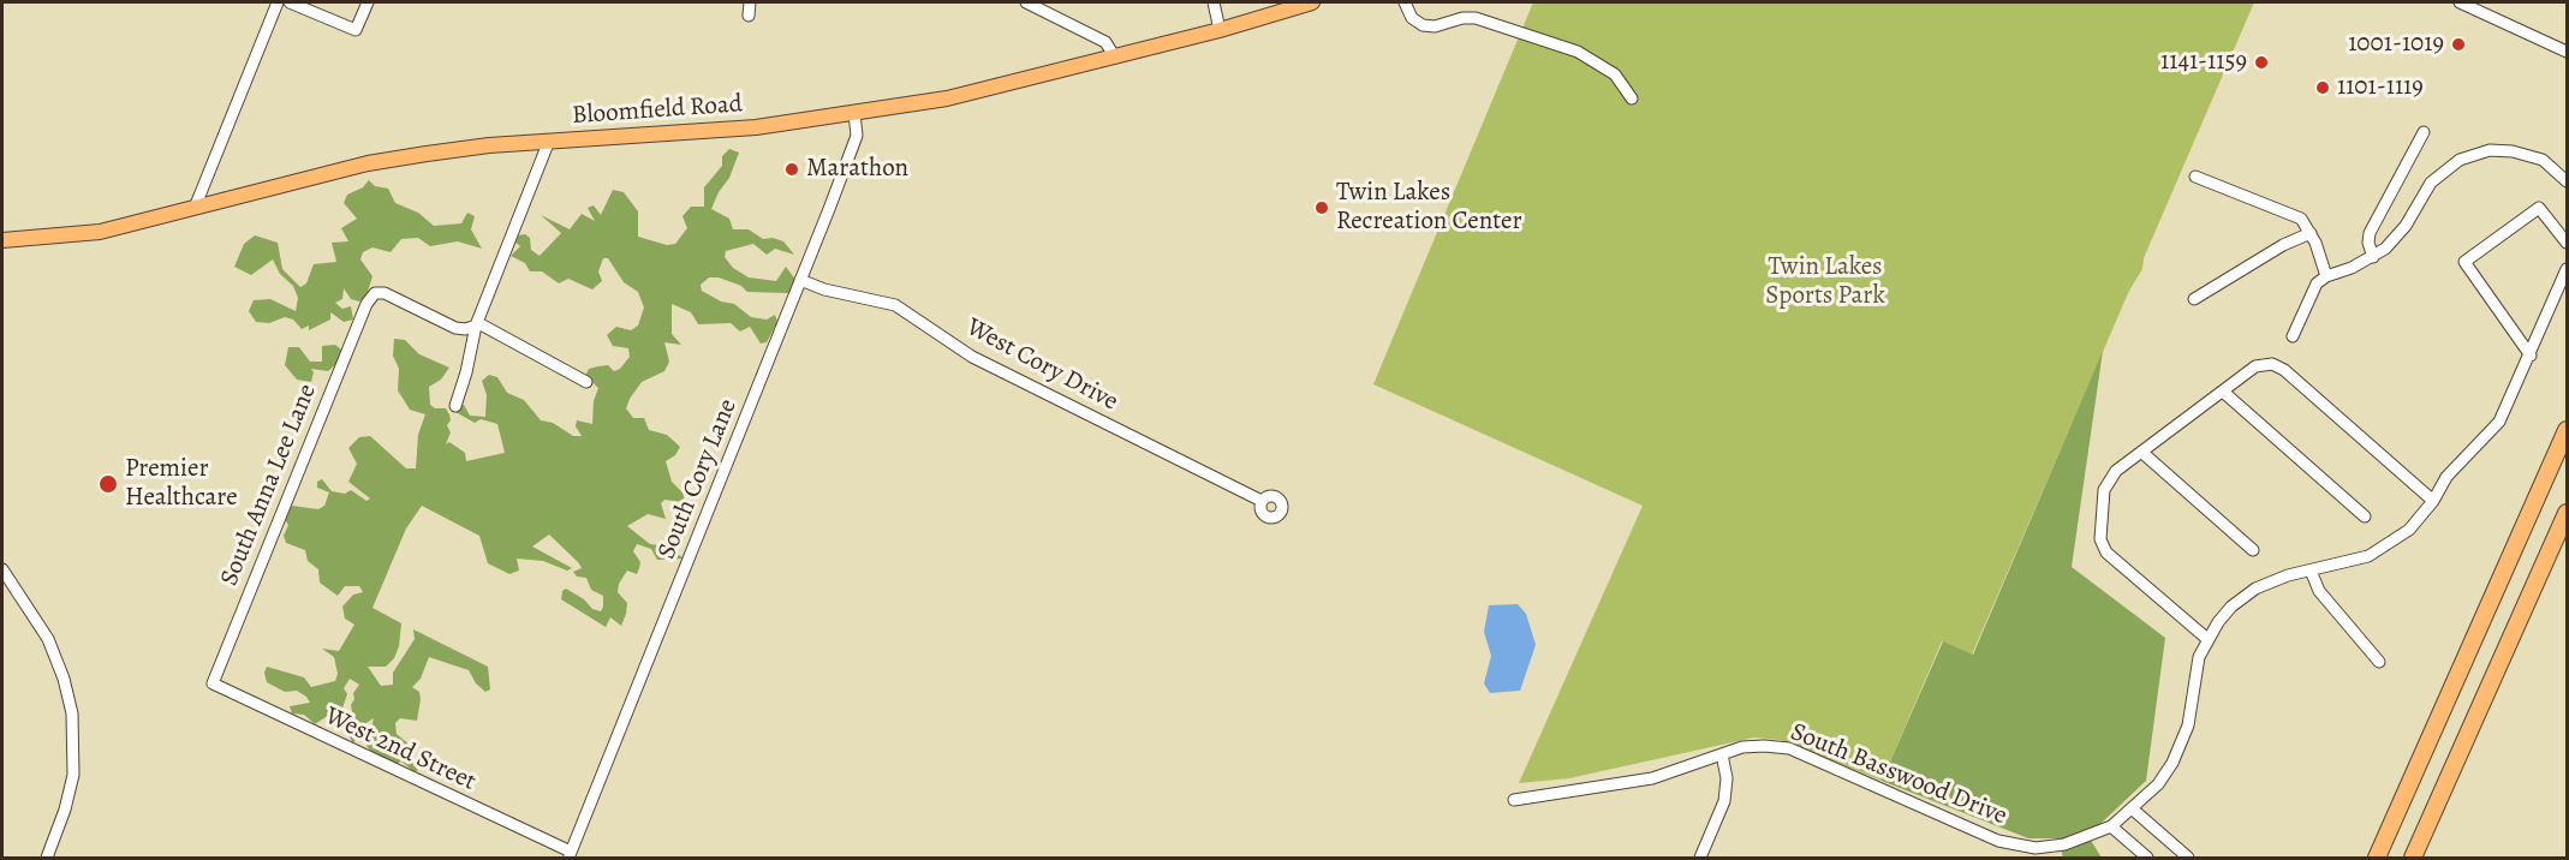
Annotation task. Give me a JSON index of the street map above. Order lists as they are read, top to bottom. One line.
{"streets":{"main road":["Bloomfield Road"],"street":["West Cory Drive","South Cory Lane","South Anna Lee Lane","West 2nd Street","South Basswood Drive"]},"crossings":[["Bloomfield Road","South Cory Lane"],["West Cory Drive","South Cory Lane"],["South Cory Lane","West 2nd Street"],["South Anna Lee Lane","West 2nd Street"]],"parks":["Twin Lakes Sports Park"],"places":["1001-1019","1141-1159","1101-1119","Marathon","Twin Lakes Recreation Center","Premier Healthcare"]}
